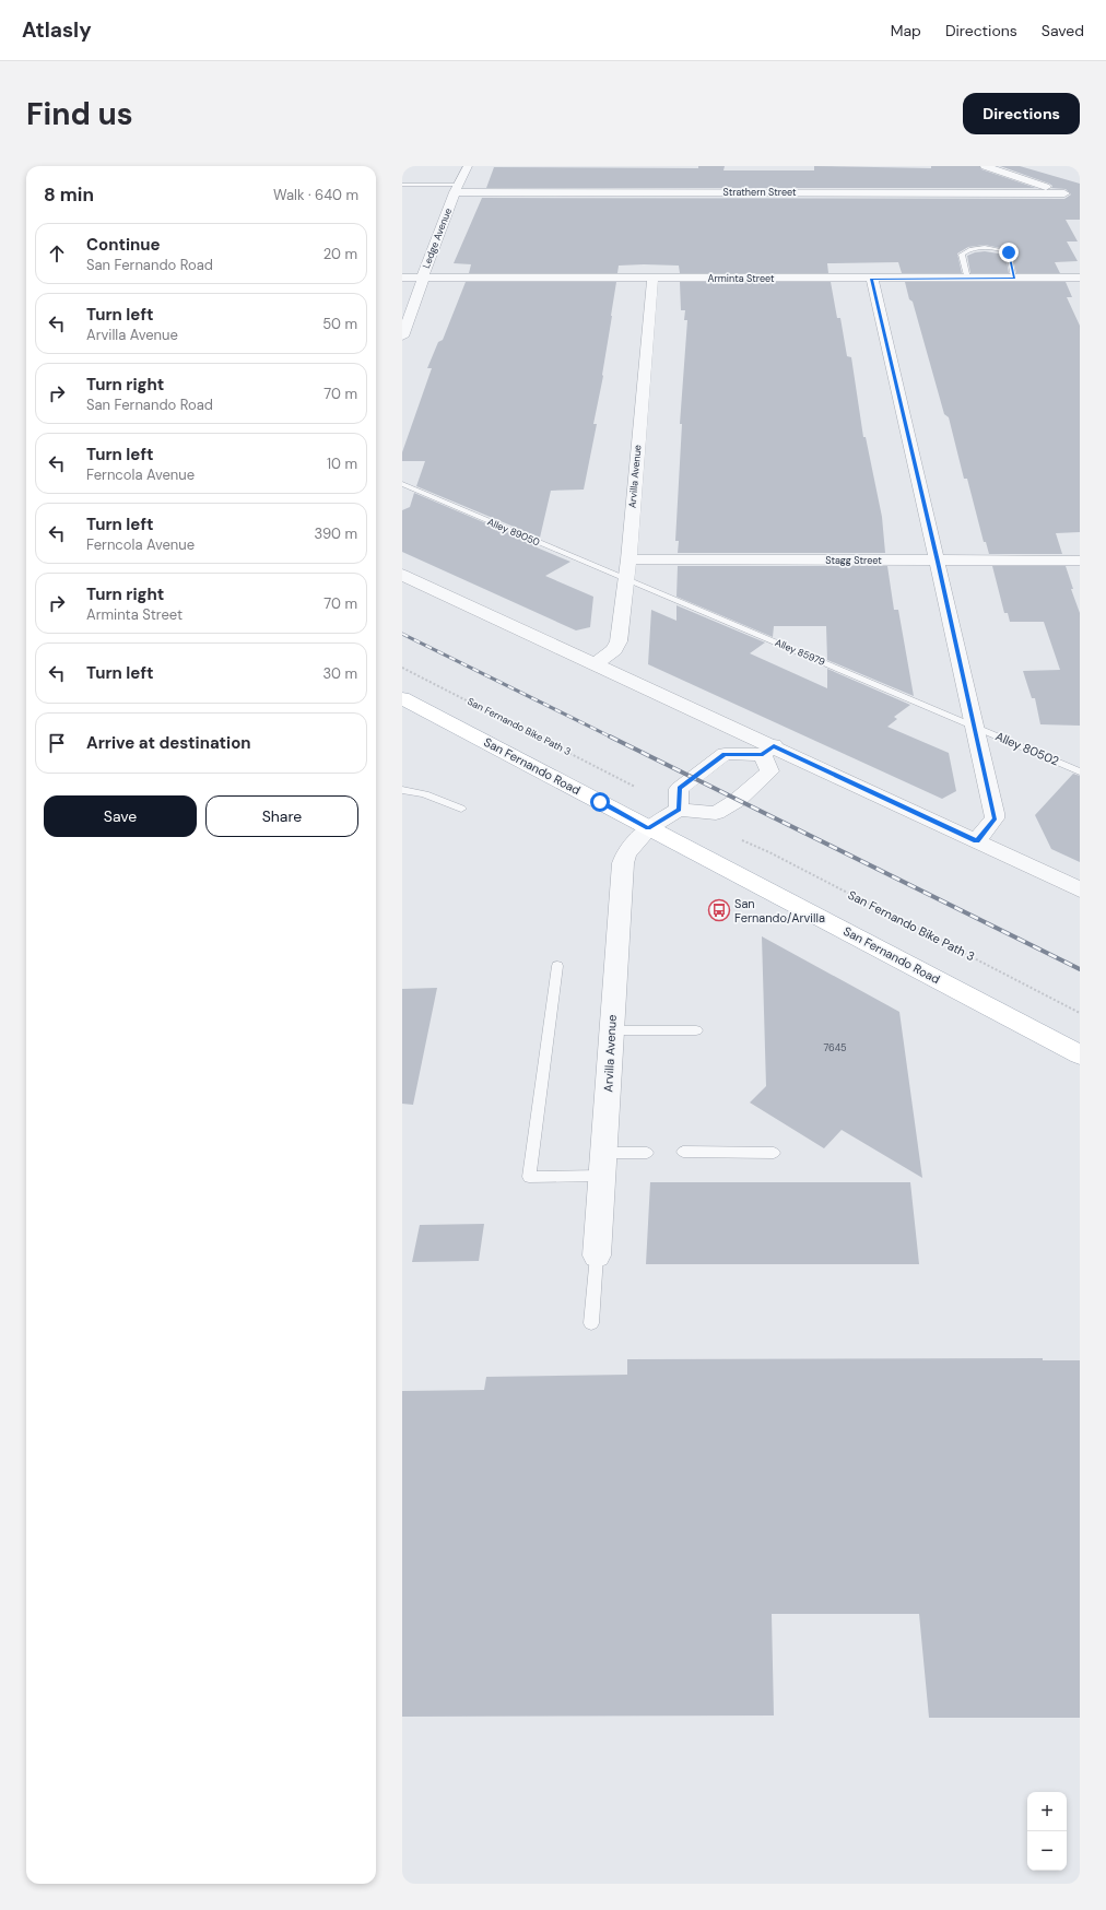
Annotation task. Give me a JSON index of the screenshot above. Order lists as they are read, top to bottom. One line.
{"streets":{"main road":["San Fernando Road"],"street":["Strathern Street","Ledge Avenue","Arminta Street","Arvilla Avenue","Stagg Street"],"lane":["Alley 89050","Alley 85979","Alley 80502"],"path":["San Fernando Bike Path 3"]},"crossings":[["Strathern Street","Ledge Avenue"],["Ledge Avenue","Arminta Street"],["Arminta Street","Arvilla Avenue"],["Arvilla Avenue","Alley 89050"],["Arvilla Avenue","Stagg Street"],["Arvilla Avenue","Alley 85979"],["Arvilla Avenue","San Fernando Road"],["Alley 89050","Alley 85979"],["Alley 85979","Alley 80502"]],"places":{"bus stop":["San Fernando/Arvilla"]},"house_numbers":["7645"],"page":{"header":"Atlasly","nav":["Map","Directions","Saved"],"buttons":["Directions",["Save","Share"]],"title":"Find us","heading":["8 min","Walk · 640 m"],"list":[["Continue","San Fernando Road","20 m"],["Turn left","Arvilla Avenue","50 m"],["Turn right","San Fernando Road","70 m"],["Turn left","Ferncola Avenue","10 m"],["Turn left","Ferncola Avenue","390 m"],["Turn right","Arminta Street","70 m"],["Turn left","30 m"],"Arrive at destination"],"map_buttons":["+","−"]}}
